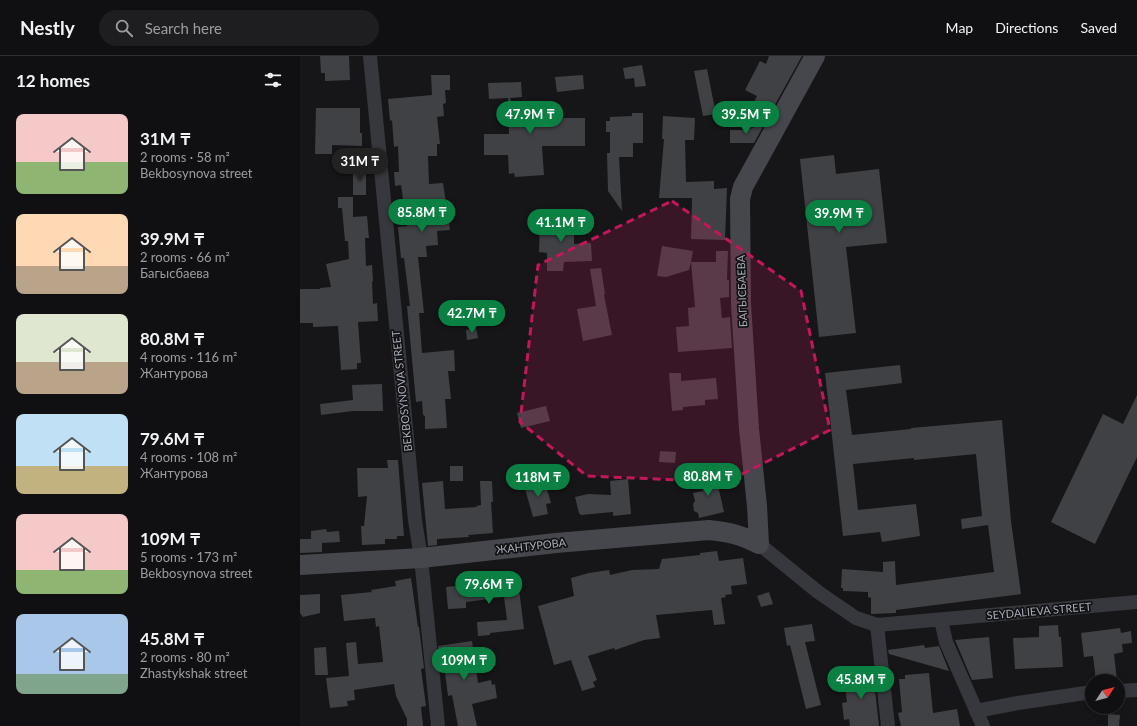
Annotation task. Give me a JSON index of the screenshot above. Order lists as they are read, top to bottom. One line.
{"streets":{"street":["БАГЫСБАЕВА","BEKBOSYNOVA STREET","ЖАНТУРОВА","SEYDALIEVA STREET"]},"crossings":[["БАГЫСБАЕВА","ЖАНТУРОВА"],["БАГЫСБАЕВА","SEYDALIEVA STREET"],["BEKBOSYNOVA STREET","ЖАНТУРОВА"],["ЖАНТУРОВА","SEYDALIEVA STREET"]],"north":"top right","page":{"header":"Nestly","search":"Search here","nav":["Map","Directions","Saved"],"heading":"12 homes","price":["47.9M ₸","39.5M ₸","31M ₸","85.8M ₸","39.9M ₸","41.1M ₸","42.7M ₸","80.8M ₸","118M ₸","79.6M ₸","109M ₸","45.8M ₸"],"list":[{"name":"31M ₸","note":"2 rooms · 58 m² · Bekbosynova street"},{"name":"39.9M ₸","note":"2 rooms · 66 m² · Багысбаева"},{"name":"80.8M ₸","note":"4 rooms · 116 m² · Жантурова"},{"name":"79.6M ₸","note":"4 rooms · 108 m² · Жантурова"},{"name":"109M ₸","note":"5 rooms · 173 m² · Bekbosynova street"},{"name":"45.8M ₸","note":"2 rooms · 80 m² · Zhastykshak street"}]}}
